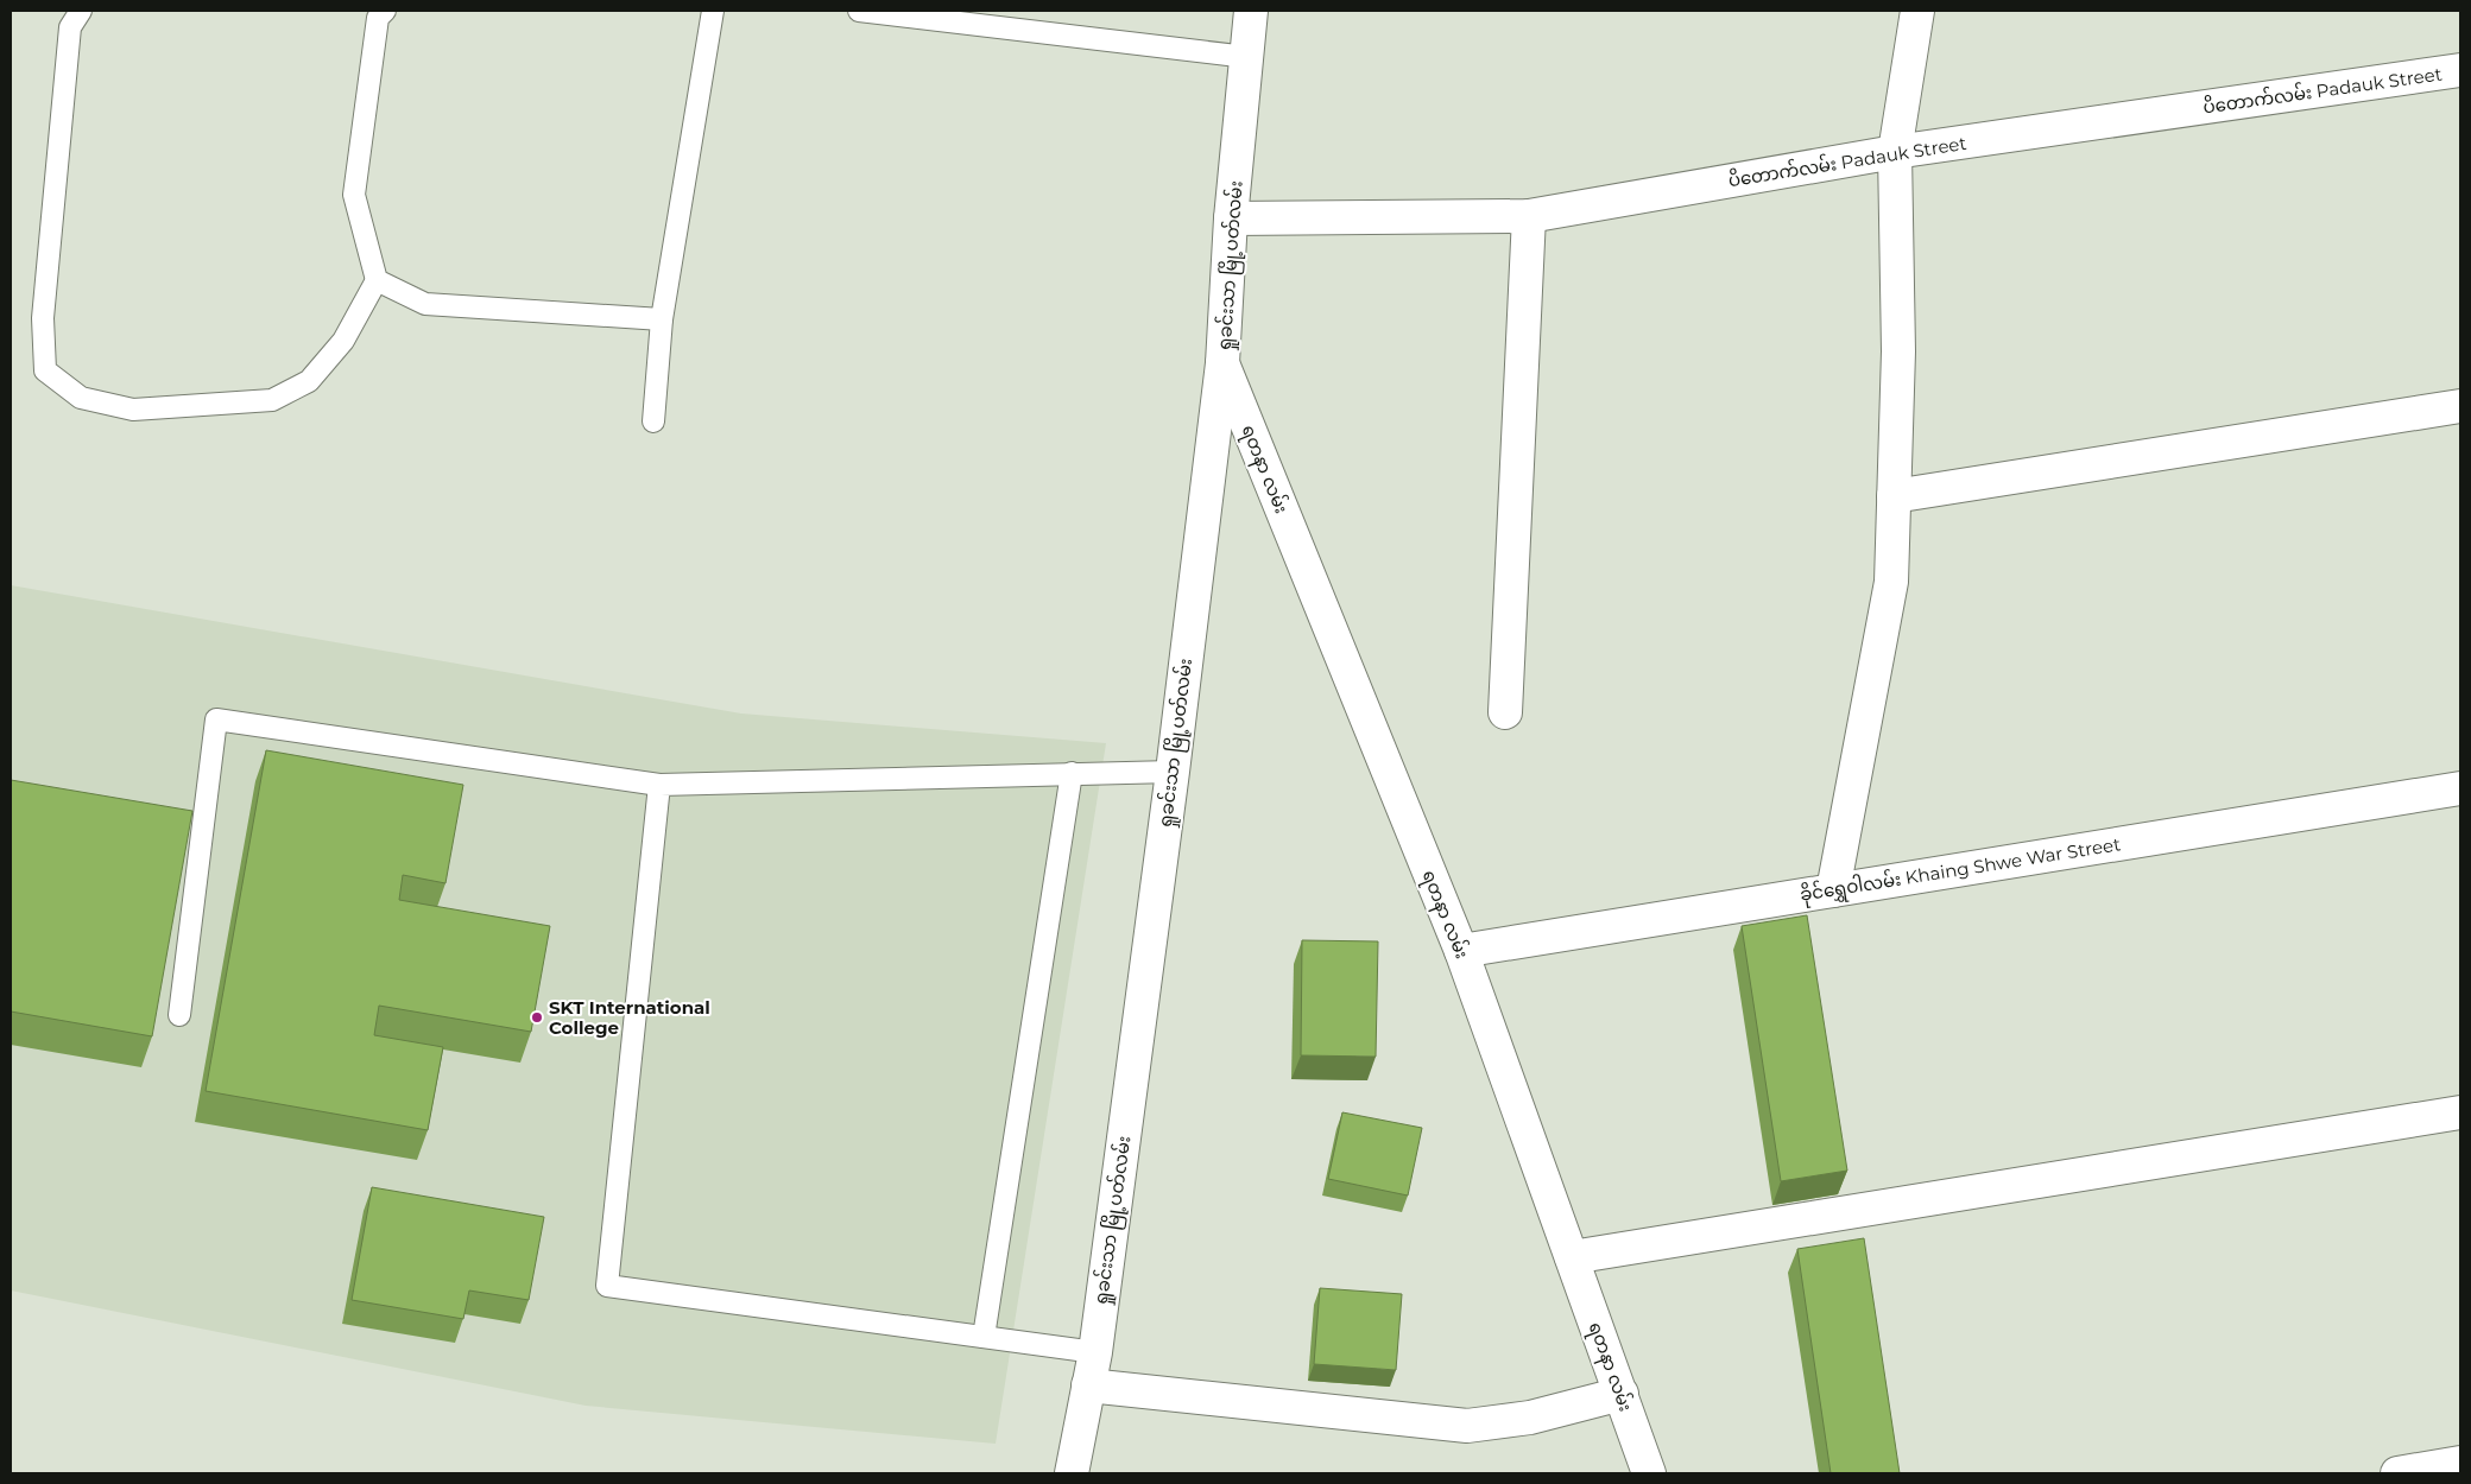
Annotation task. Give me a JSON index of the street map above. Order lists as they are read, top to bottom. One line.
{"streets":{"street":["ပိတောက်လမ်း Padauk Street","ရှုခင်းသာ မြို့ပတ်လမ်း","ရတနာ လမ်း","ခိုင်ရွှေဝါလမ်း Khaing Shwe War Street"]},"crossings":[["ပိတောက်လမ်း Padauk Street","ရှုခင်းသာ မြို့ပတ်လမ်း"],["ရှုခင်းသာ မြို့ပတ်လမ်း","ရတနာ လမ်း"],["ရတနာ လမ်း","ခိုင်ရွှေဝါလမ်း Khaing Shwe War Street"]],"places":["SKT International College"]}
